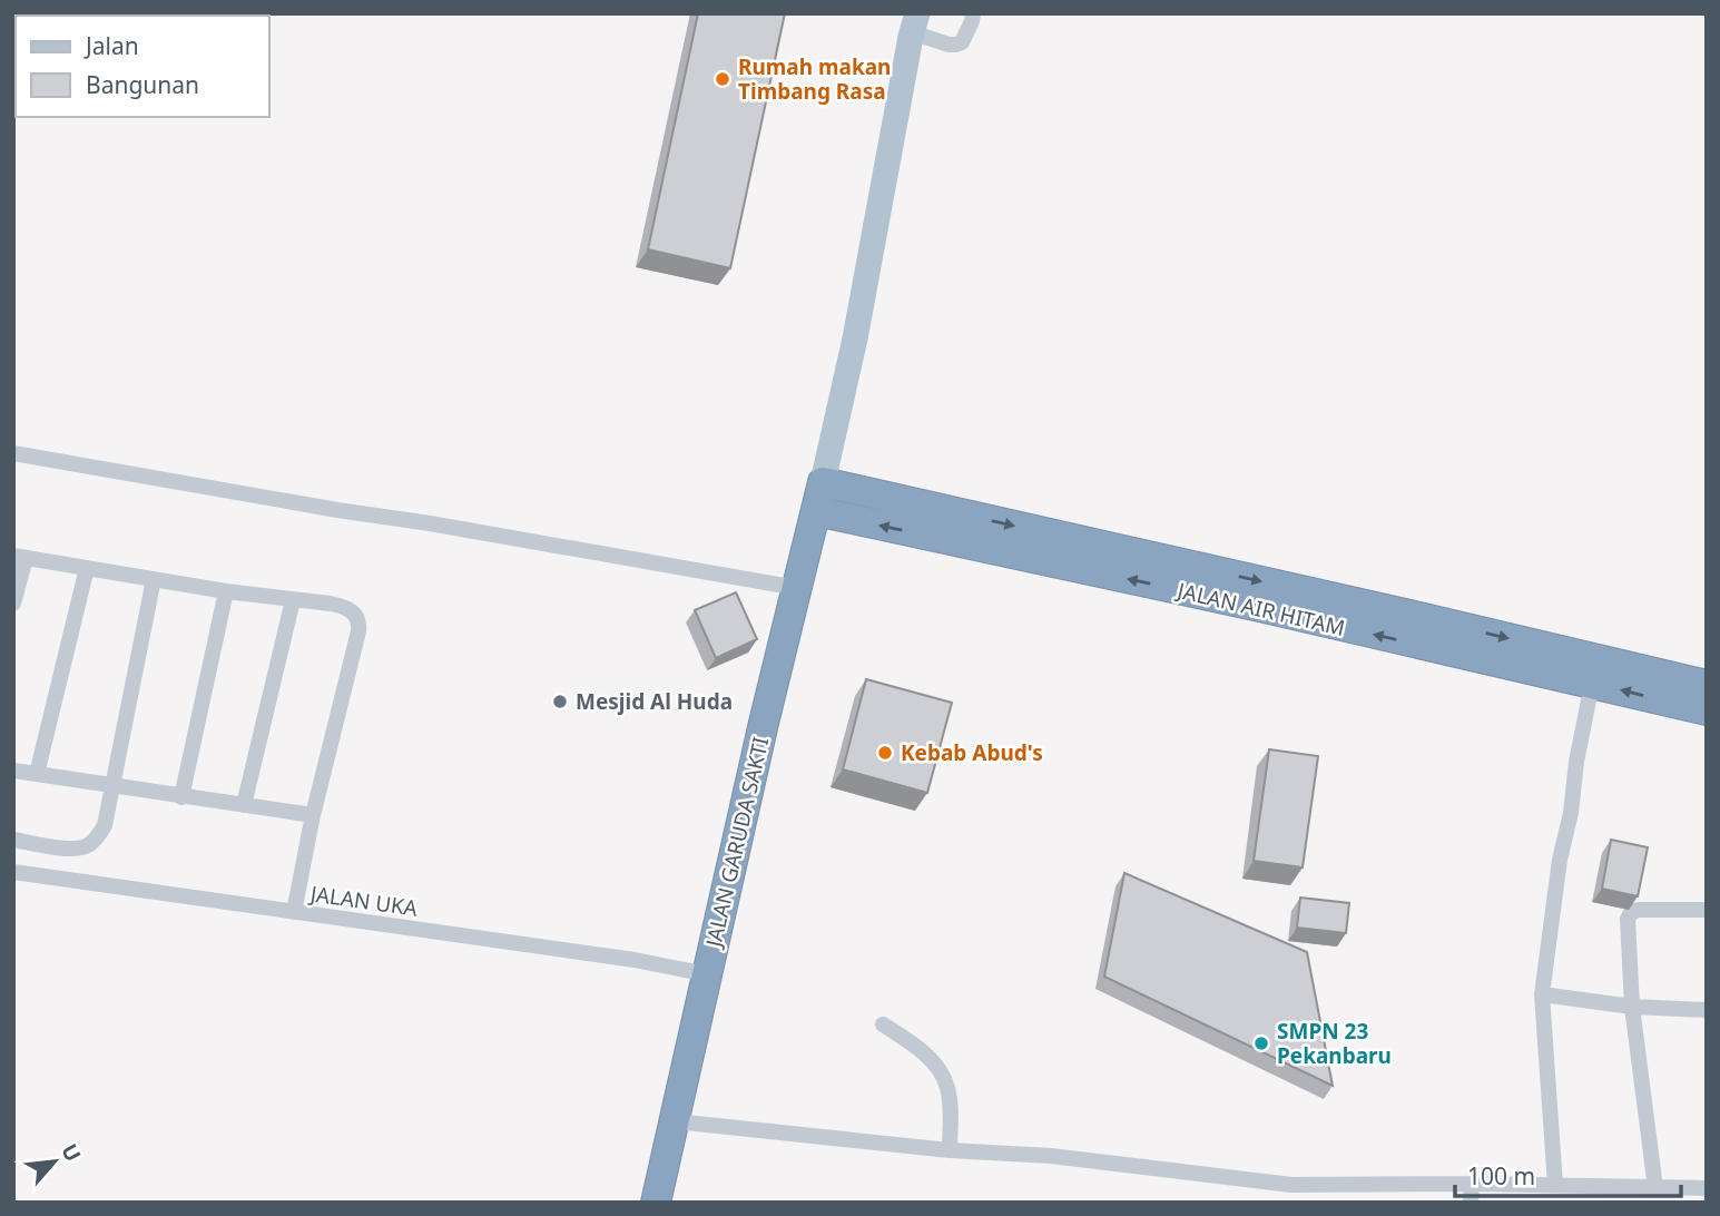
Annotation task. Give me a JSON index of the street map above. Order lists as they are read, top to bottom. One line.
{"streets":{"highway":["JALAN AIR HITAM","JALAN GARUDA SAKTI"],"street":["JALAN UKA"]},"crossings":[["JALAN AIR HITAM","JALAN GARUDA SAKTI"],["JALAN GARUDA SAKTI","JALAN UKA"]],"places":["Rumah makan Timbang Rasa","Mesjid Al Huda","Kebab Abud's","SMPN 23 Pekanbaru"],"legend":["Jalan","Bangunan"],"scale_bar":"100 m","north":"top right"}
